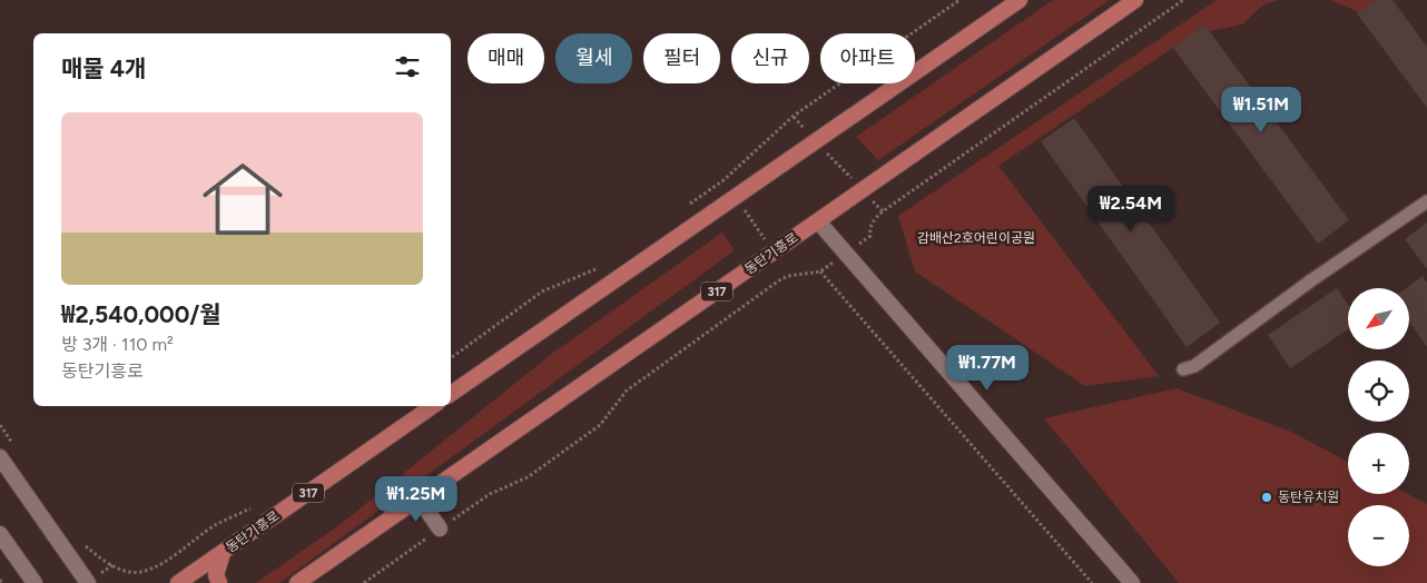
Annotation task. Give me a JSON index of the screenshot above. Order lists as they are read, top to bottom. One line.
{"streets":{"main road":["동탄기흥로","317"]},"parks":["감배산2호어린이공원"],"places":["동탄유치원"],"north":"bottom left","page":{"chip":["매매","월세","필터","신규","아파트"],"heading":"매물 4개","price":["₩1.51M","₩2.54M","₩1.77M","₩1.25M"],"list":[{"name":"₩2,540,000/월","note":"방 3개 · 110 m² · 동탄기흥로"}],"map_buttons":["+","−"]}}
